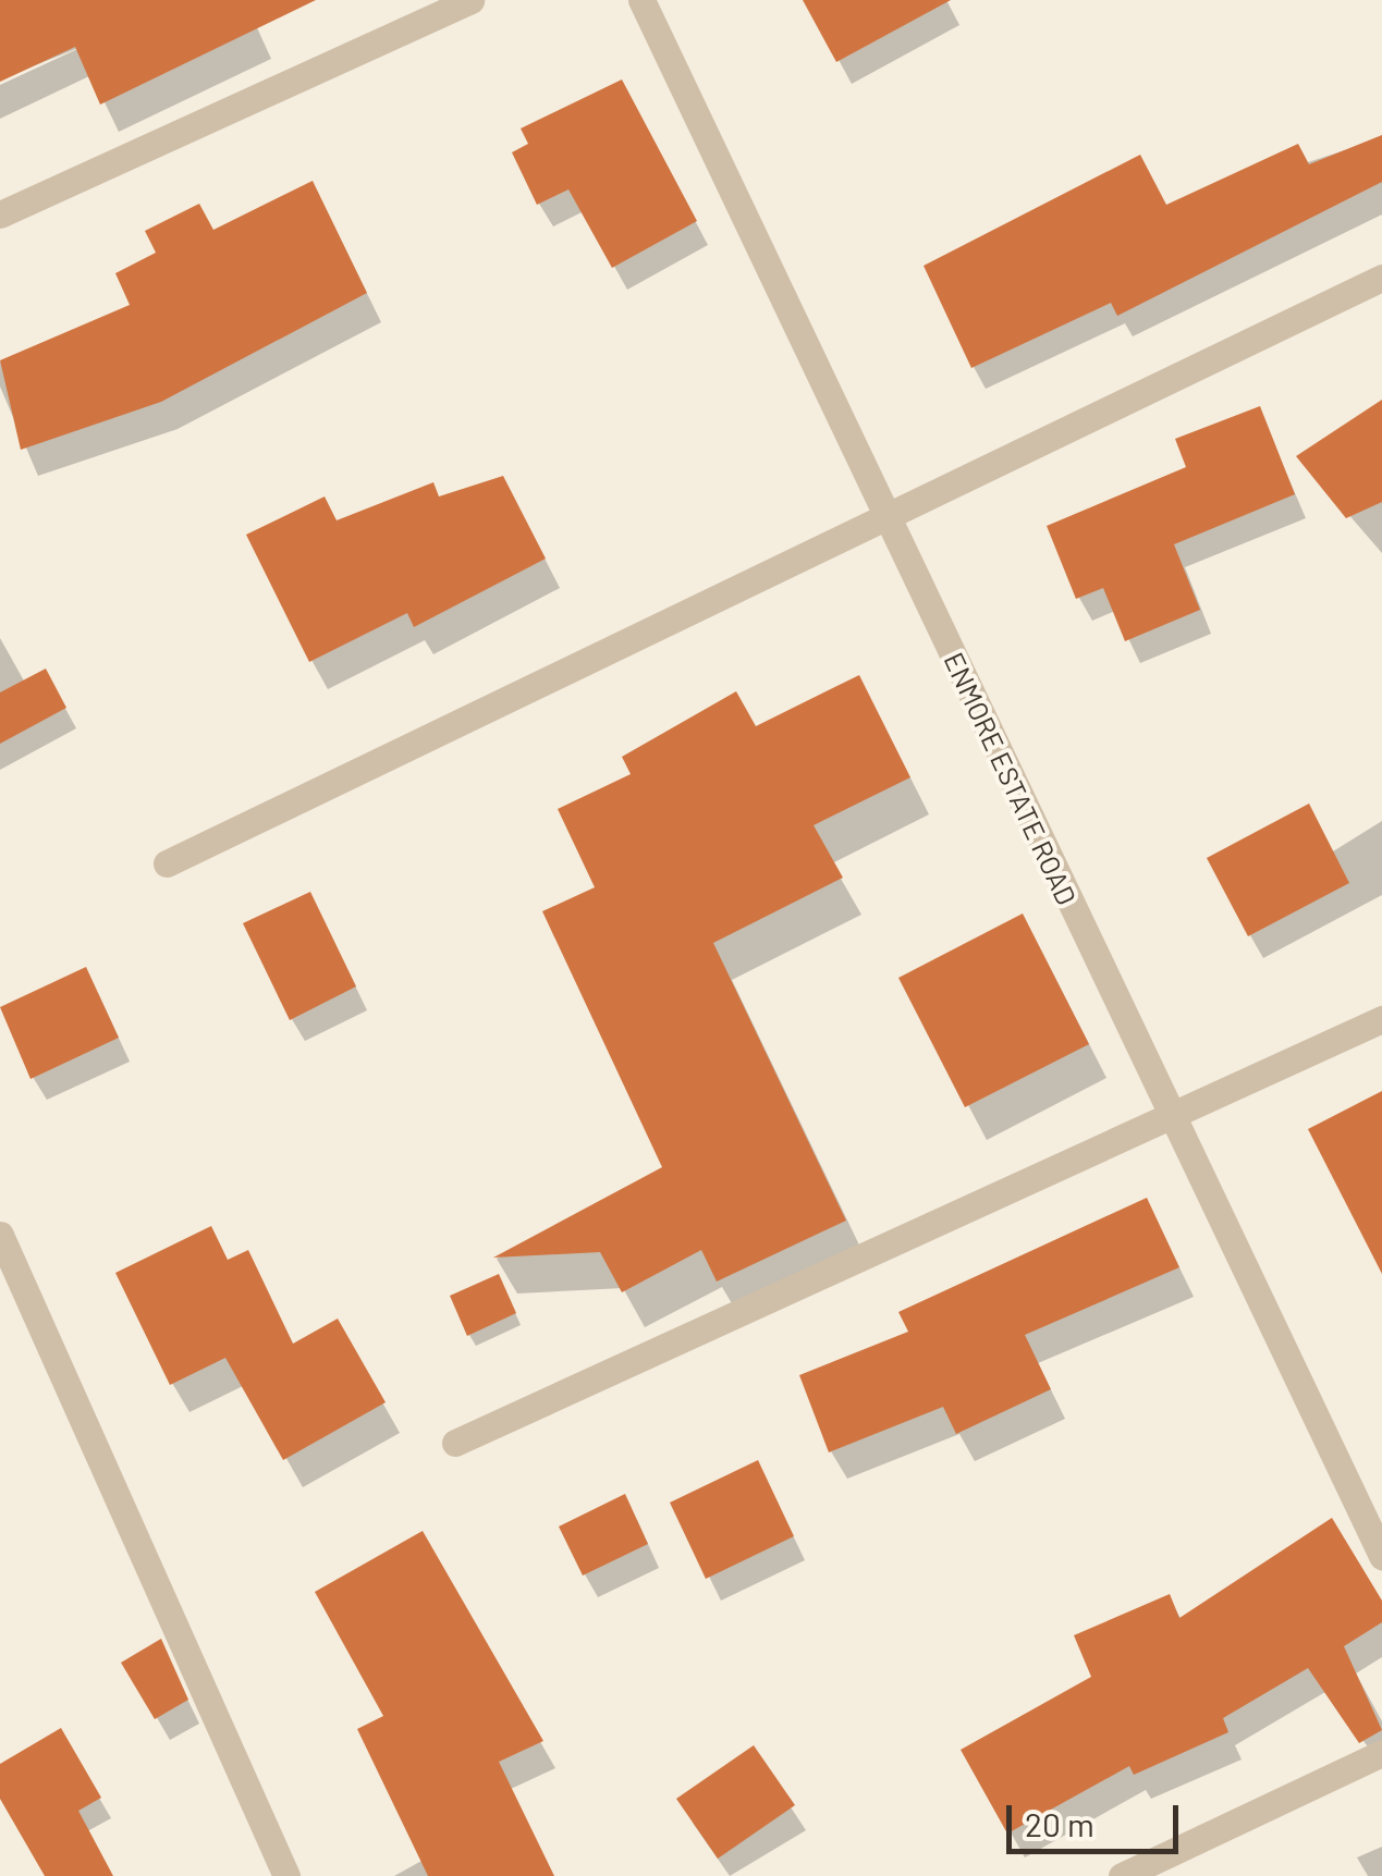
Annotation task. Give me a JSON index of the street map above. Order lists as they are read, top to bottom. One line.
{"streets":{"street":["ENMORE ESTATE ROAD"]},"scale_bar":"20 m"}
